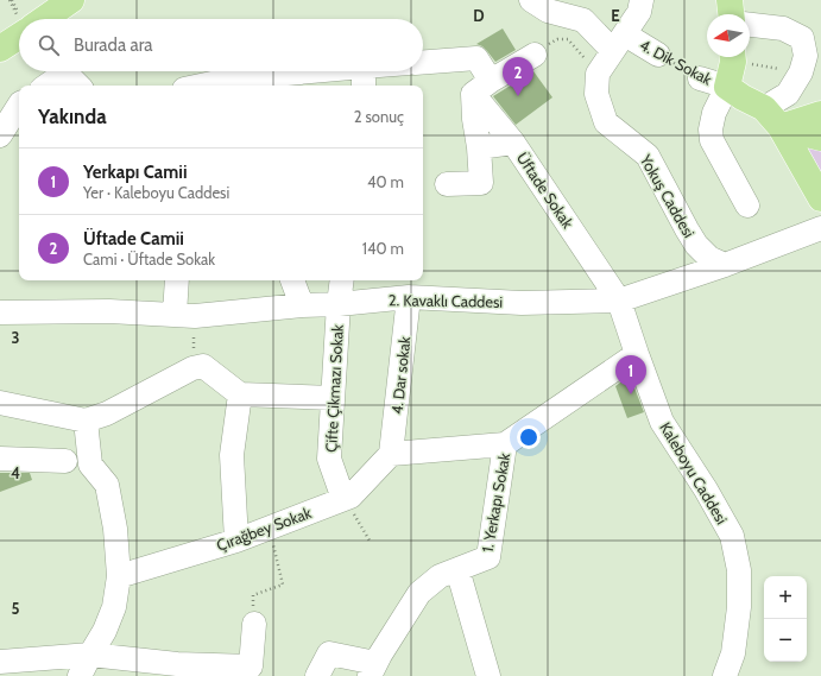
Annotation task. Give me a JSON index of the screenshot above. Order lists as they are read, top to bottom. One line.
{"streets":{"street":["4. Dik Sokak","Üftade Sokak","Yokuş Caddesi","2. Kavaklı Caddesi","4. Dar sokak","Çifte Çikmazı Sokak","Kaleboyu Caddesi","1. Yerkapı Sokak","Çırağbey Sokak"]},"crossings":[["4. Dik Sokak","Yokuş Caddesi"],["Üftade Sokak","2. Kavaklı Caddesi"],["Üftade Sokak","Kaleboyu Caddesi"],["Yokuş Caddesi","2. Kavaklı Caddesi"],["2. Kavaklı Caddesi","4. Dar sokak"],["2. Kavaklı Caddesi","Çifte Çikmazı Sokak"],["2. Kavaklı Caddesi","Kaleboyu Caddesi"],["4. Dar sokak","Çırağbey Sokak"],["Çifte Çikmazı Sokak","Çırağbey Sokak"]],"north":"left","page":{"search":"Burada ara","pins":["2","1"],"heading":["Yakında","2 sonuç"],"list":[{"mark":"1","name":"Yerkapı Camii","note":"Yer · Kaleboyu Caddesi","value":"40 m"},{"mark":"2","name":"Üftade Camii","note":"Cami · Üftade Sokak","value":"140 m"}],"map_buttons":["+","−"]},"grid":{"columns":["D","E"],"rows":["3","4","5"]}}
